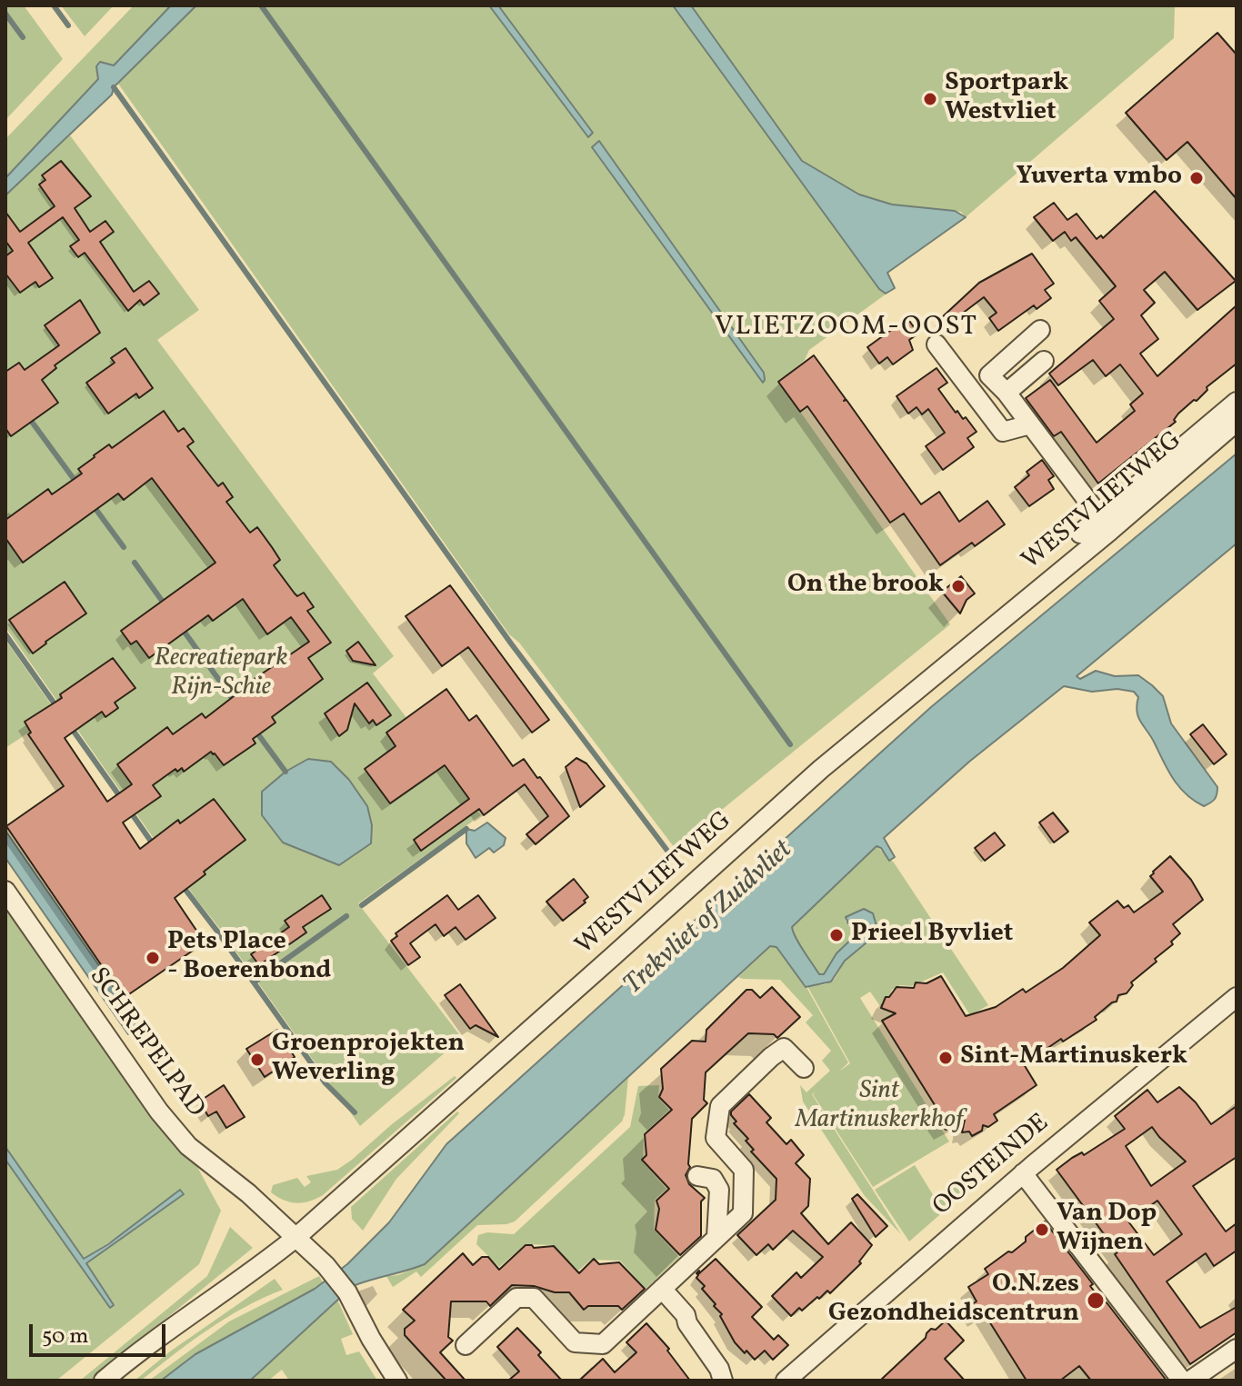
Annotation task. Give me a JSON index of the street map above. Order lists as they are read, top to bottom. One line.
{"streets":{"street":["WESTVLIETWEG","SCHREPELPAD","OOSTEINDE"]},"crossings":[["WESTVLIETWEG","SCHREPELPAD"]],"districts":["VLIETZOOM-OOST"],"water":["Trekvliet of Zuidvliet"],"parks":["Recreatiepark Rijn-Schie","Sint Martinuskerkhof"],"places":["Sportpark Westvliet","Yuverta vmbo","On the brook","Prieel Byvliet","Pets Place - Boerenbond","Sint-Martinuskerk","Groenprojekten Weverling","Van Dop Wijnen","O.N.zes Gezondheidscentrun"],"scale_bar":"50 m"}
